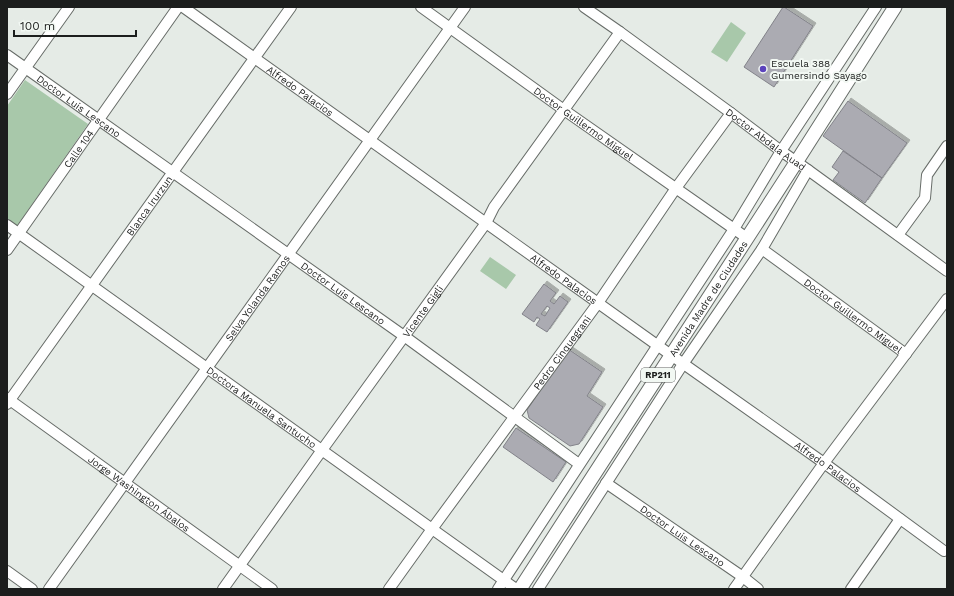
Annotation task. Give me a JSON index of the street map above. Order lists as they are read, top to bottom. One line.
{"streets":{"main road":["Avenida Madre de Ciudades","RP211"],"street":["Alfredo Palacios","Doctor Luis Lescano","Doctor Guillermo Miguel","Doctor Abdala Auad","Calle 104","Blanca Irurzun","Selva Yolanda Ramos","Vicente Gigli","Pedro Cinquegrani","Doctora Manuela Santucho","Jorge Washington Ábalos"]},"crossings":[["Alfredo Palacios","Blanca Irurzun"],["Alfredo Palacios","Selva Yolanda Ramos"],["Alfredo Palacios","Avenida Madre de Ciudades"],["Alfredo Palacios","Vicente Gigli"],["Alfredo Palacios","Pedro Cinquegrani"],["Doctor Luis Lescano","Calle 104"],["Doctor Luis Lescano","Blanca Irurzun"],["Doctor Luis Lescano","Selva Yolanda Ramos"],["Doctor Luis Lescano","Vicente Gigli"],["Doctor Luis Lescano","Pedro Cinquegrani"],["Doctor Guillermo Miguel","Selva Yolanda Ramos"],["Doctor Guillermo Miguel","Avenida Madre de Ciudades"],["Doctor Guillermo Miguel","Vicente Gigli"],["Doctor Guillermo Miguel","Pedro Cinquegrani"],["Doctor Abdala Auad","Avenida Madre de Ciudades"],["Doctor Abdala Auad","Vicente Gigli"],["Doctor Abdala Auad","Pedro Cinquegrani"],["Calle 104","Doctora Manuela Santucho"],["Blanca Irurzun","Doctora Manuela Santucho"],["Blanca Irurzun","Jorge Washington Ábalos"],["Selva Yolanda Ramos","Doctora Manuela Santucho"],["Selva Yolanda Ramos","Jorge Washington Ábalos"],["Vicente Gigli","Doctora Manuela Santucho"],["Vicente Gigli","Jorge Washington Ábalos"],["Pedro Cinquegrani","Doctora Manuela Santucho"]],"places":["Escuela 388 Gumersindo Sayago"],"scale_bar":"100 m"}
